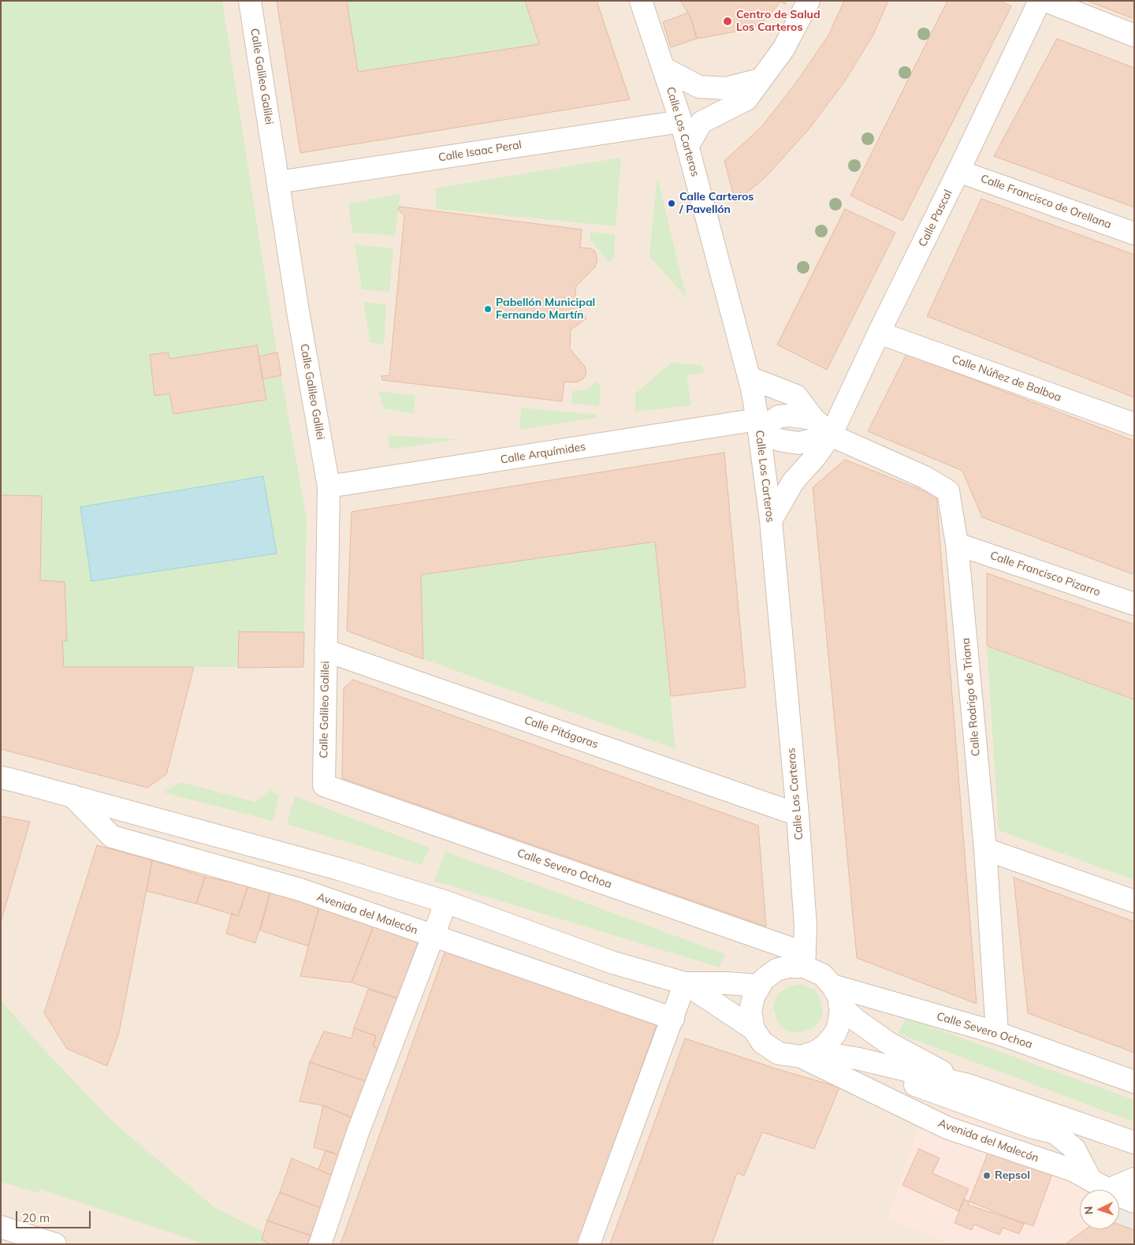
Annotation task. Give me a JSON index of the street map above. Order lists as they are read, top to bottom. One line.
{"streets":{"street":["Calle Galileo Galilei","Calle Los Carteros","Calle Isaac Peral","Calle Francisco de Orellana","Calle Pascal","Calle Núñez de Balboa","Calle Arquímides","Calle Francisco Pizarro","Calle Rodrigo de Triana","Calle Pitágoras","Calle Severo Ochoa","Avenida del Malecón"]},"crossings":[["Calle Galileo Galilei","Calle Isaac Peral"],["Calle Galileo Galilei","Calle Arquímides"],["Calle Galileo Galilei","Calle Pitágoras"],["Calle Galileo Galilei","Calle Severo Ochoa"],["Calle Los Carteros","Calle Isaac Peral"],["Calle Los Carteros","Calle Pascal"],["Calle Los Carteros","Calle Arquímides"],["Calle Los Carteros","Calle Pitágoras"],["Calle Los Carteros","Calle Severo Ochoa"],["Calle Los Carteros","Avenida del Malecón"],["Calle Francisco de Orellana","Calle Pascal"],["Calle Pascal","Calle Núñez de Balboa"],["Calle Pascal","Calle Rodrigo de Triana"],["Calle Francisco Pizarro","Calle Rodrigo de Triana"],["Calle Rodrigo de Triana","Calle Severo Ochoa"],["Calle Severo Ochoa","Avenida del Malecón"]],"places":["Centro de Salud Los Carteros","Calle Carteros / Pavellón","Pabellón Municipal Fernando Martín","Repsol"],"scale_bar":"20 m","north":"left"}
